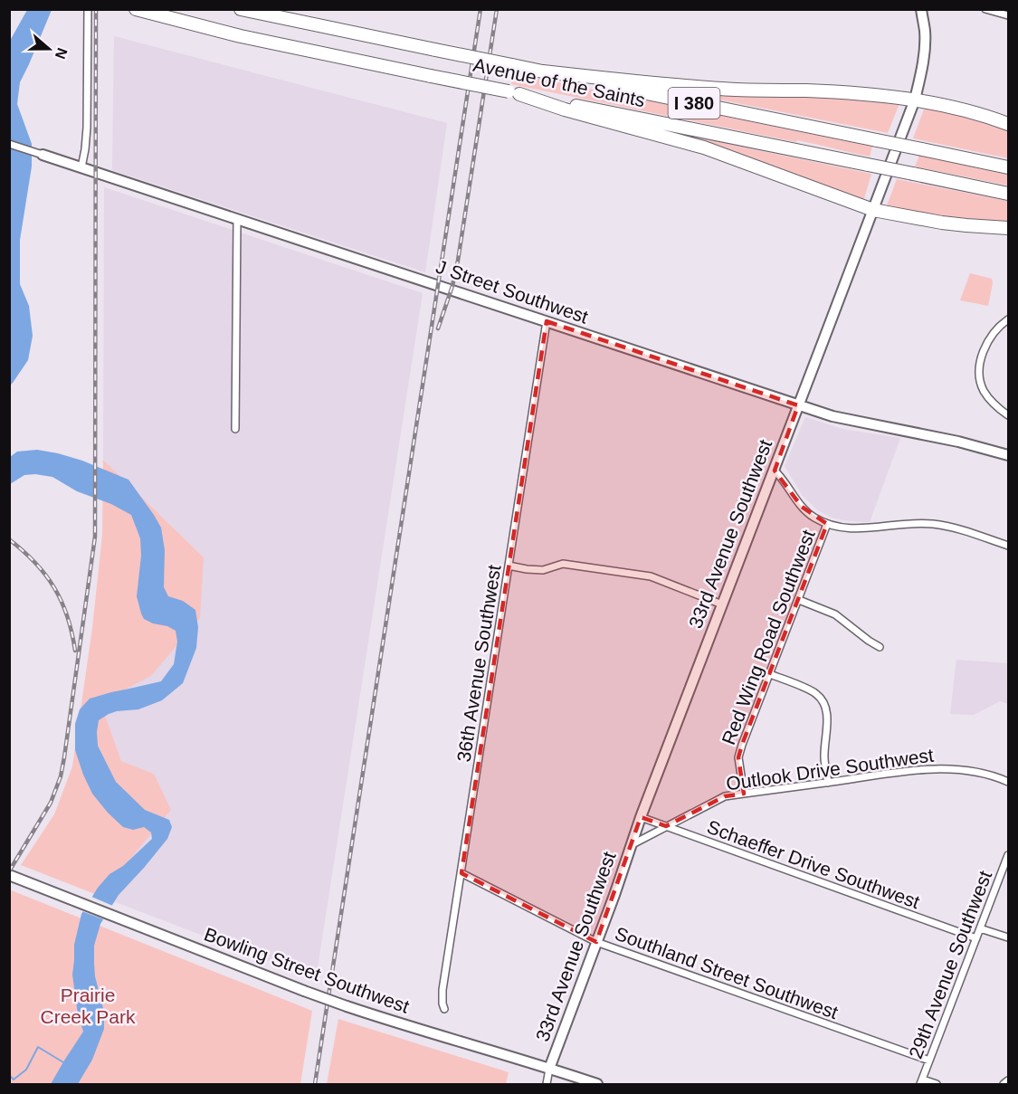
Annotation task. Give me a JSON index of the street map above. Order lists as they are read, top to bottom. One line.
{"streets":{"highway":["Avenue of the Saints","I 380"],"street":["J Street Southwest","33rd Avenue Southwest","Red Wing Road Southwest","36th Avenue Southwest","Outlook Drive Southwest","Schaeffer Drive Southwest","29th Avenue Southwest","Bowling Street Southwest","Southland Street Southwest"]},"crossings":[["J Street Southwest","33rd Avenue Southwest"],["J Street Southwest","36th Avenue Southwest"],["33rd Avenue Southwest","Outlook Drive Southwest"],["33rd Avenue Southwest","Schaeffer Drive Southwest"],["33rd Avenue Southwest","Bowling Street Southwest"],["33rd Avenue Southwest","Southland Street Southwest"],["Red Wing Road Southwest","Outlook Drive Southwest"],["36th Avenue Southwest","Southland Street Southwest"],["Outlook Drive Southwest","Schaeffer Drive Southwest"],["Schaeffer Drive Southwest","29th Avenue Southwest"],["29th Avenue Southwest","Southland Street Southwest"]],"parks":["Prairie Creek Park"],"north":"right"}
